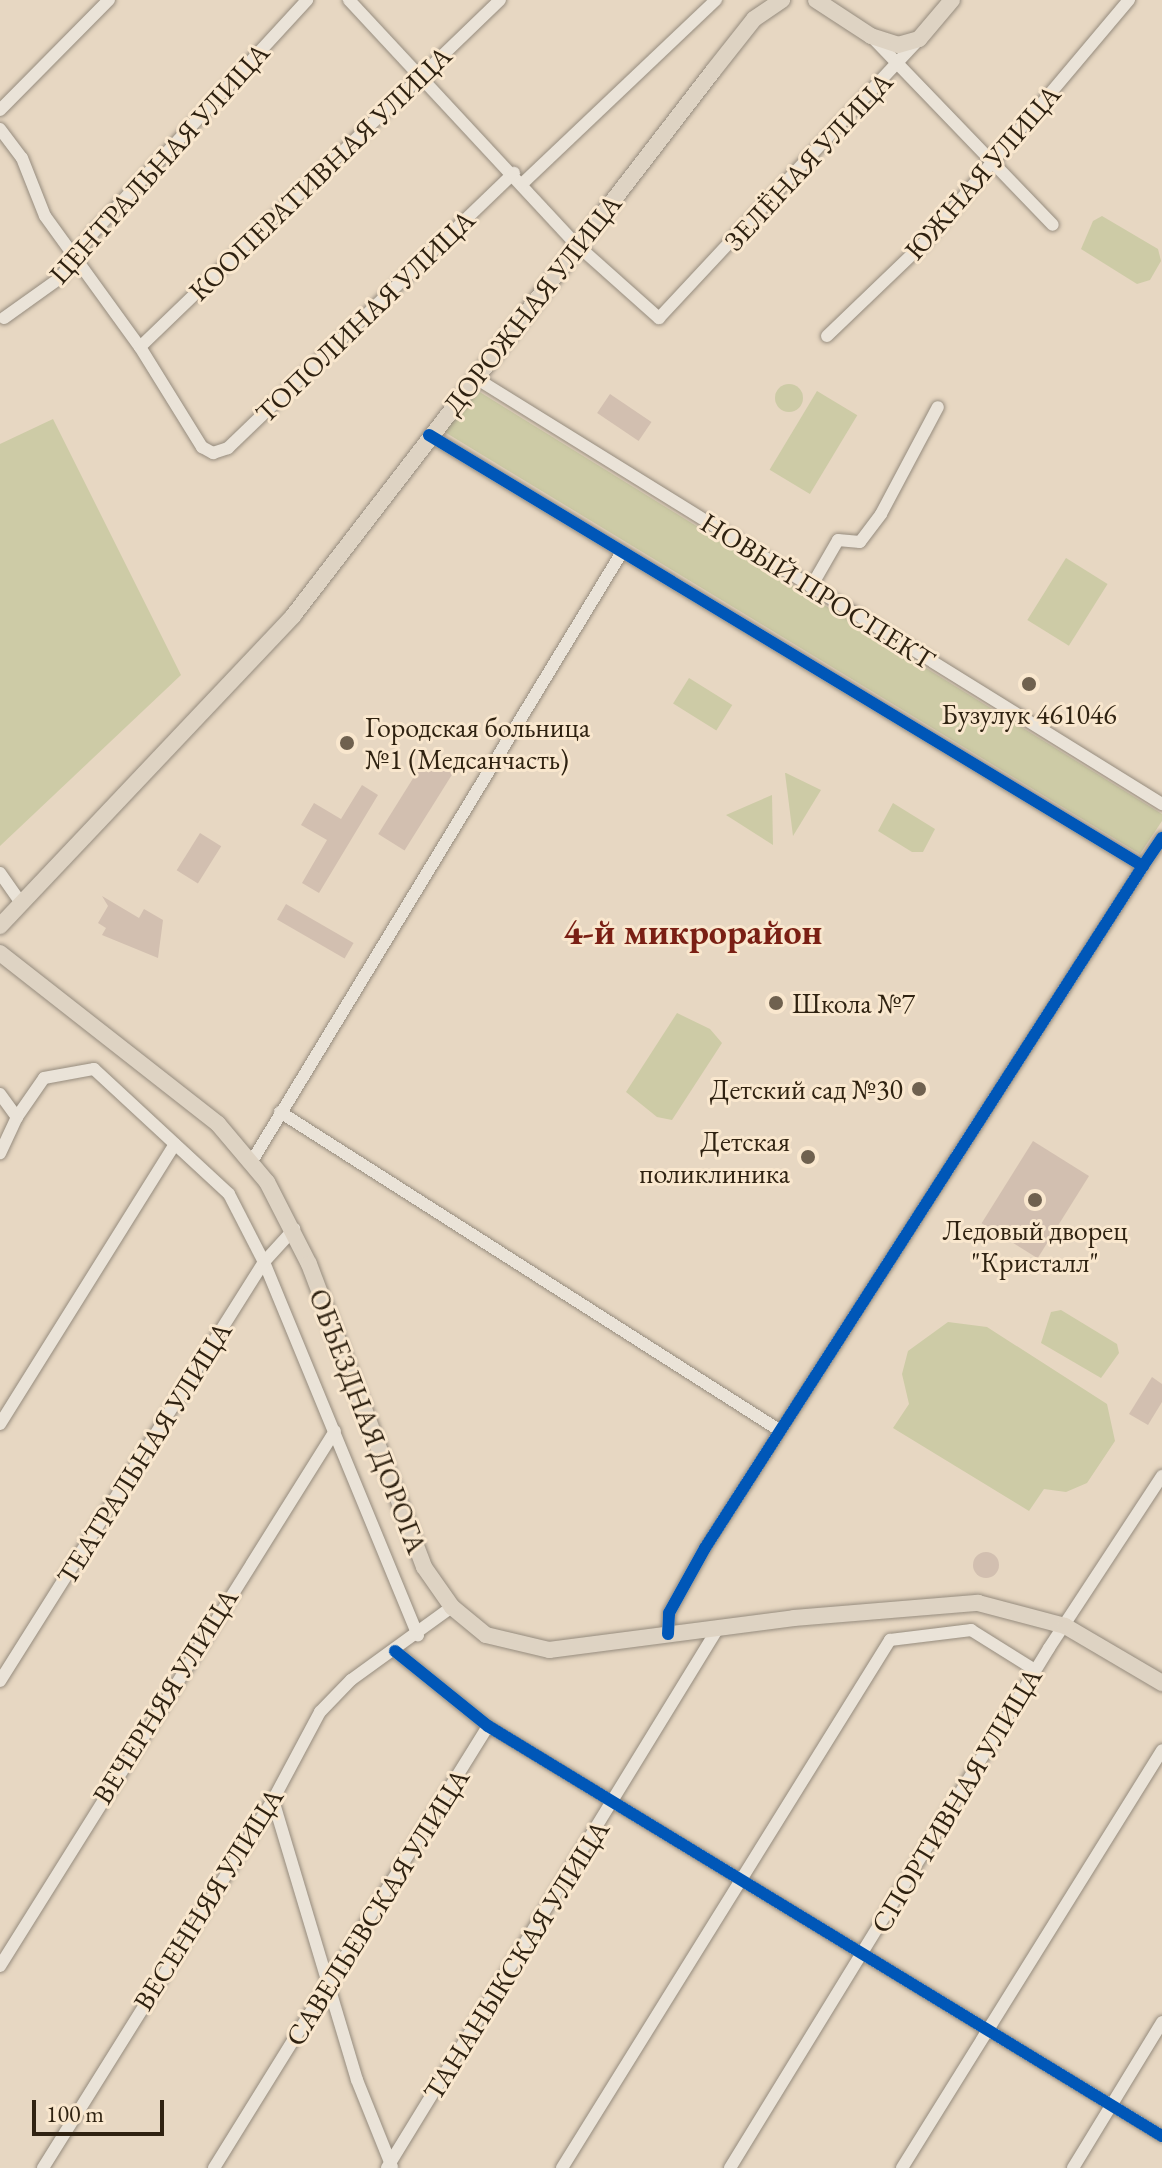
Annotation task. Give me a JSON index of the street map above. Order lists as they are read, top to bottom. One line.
{"streets":{"main road":["ЗЕЛЁНАЯ УЛИЦА","ДОРОЖНАЯ УЛИЦА","ОБЪЕЗДНАЯ ДОРОГА"],"street":["ЦЕНТРАЛЬНАЯ УЛИЦА","ЮЖНАЯ УЛИЦА","КООПЕРАТИВНАЯ УЛИЦА","ТОПОЛИНАЯ УЛИЦА","НОВЫЙ ПРОСПЕКТ","ТЕАТРАЛЬНАЯ УЛИЦА","ВЕЧЕРНЯЯ УЛИЦА","СПОРТИВНАЯ УЛИЦА","ВЕСЕННЯЯ УЛИЦА","САВЕЛЬЕВСКАЯ УЛИЦА","ТАНАНЫКСКАЯ УЛИЦА"]},"crossings":[["ЗЕЛЁНАЯ УЛИЦА","ДОРОЖНАЯ УЛИЦА"],["КООПЕРАТИВНАЯ УЛИЦА","ТОПОЛИНАЯ УЛИЦА"],["ДОРОЖНАЯ УЛИЦА","НОВЫЙ ПРОСПЕКТ"],["ОБЪЕЗДНАЯ ДОРОГА","ТЕАТРАЛЬНАЯ УЛИЦА"],["ОБЪЕЗДНАЯ ДОРОГА","СПОРТИВНАЯ УЛИЦА"],["ОБЪЕЗДНАЯ ДОРОГА","ВЕСЕННЯЯ УЛИЦА"],["ОБЪЕЗДНАЯ ДОРОГА","ТАНАНЫКСКАЯ УЛИЦА"]],"districts":["4-й микрорайон"],"places":["Бузулук 461046","Городская больница №1 (Медсанчасть)","Школа №7","Детский сад №30","Детская поликлиника","Ледовый дворец \"Кристалл\""],"scale_bar":"100 m"}
